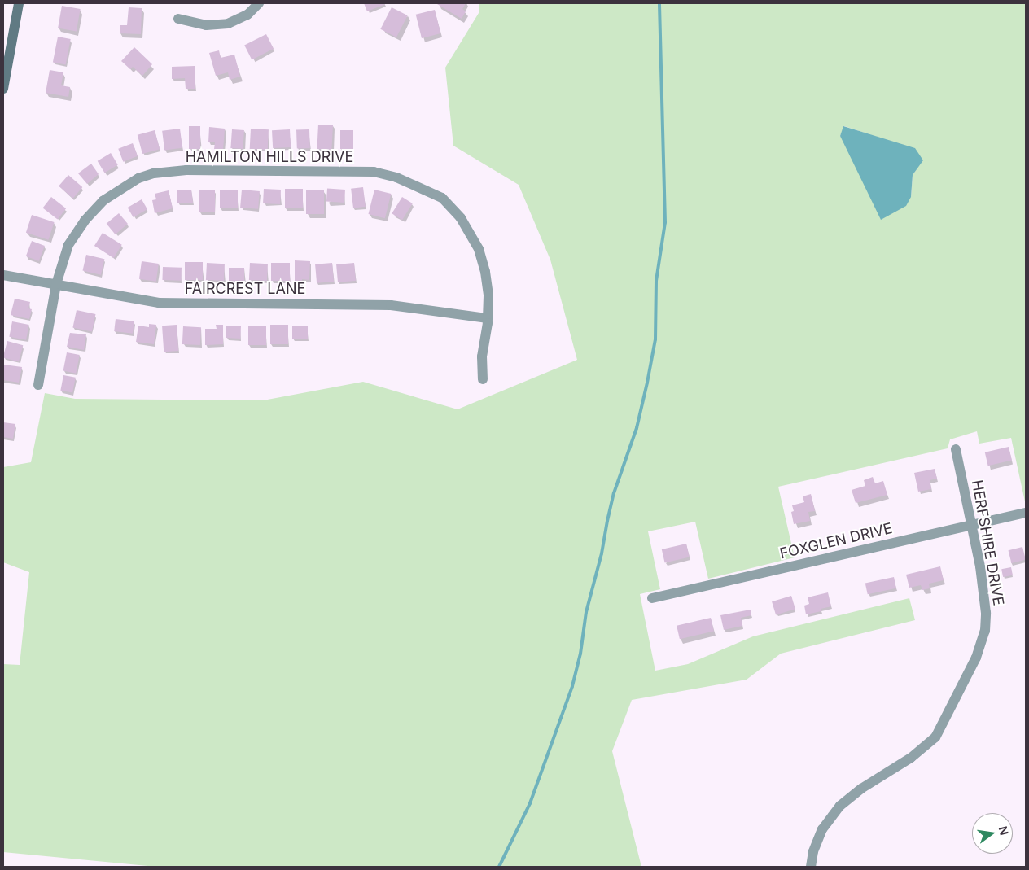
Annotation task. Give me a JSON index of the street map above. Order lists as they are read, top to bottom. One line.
{"streets":{"street":["HAMILTON HILLS DRIVE","FAIRCREST LANE","FOXGLEN DRIVE","HERFSHIRE DRIVE"]},"crossings":[["HAMILTON HILLS DRIVE","FAIRCREST LANE"],["FOXGLEN DRIVE","HERFSHIRE DRIVE"]],"north":"right"}
